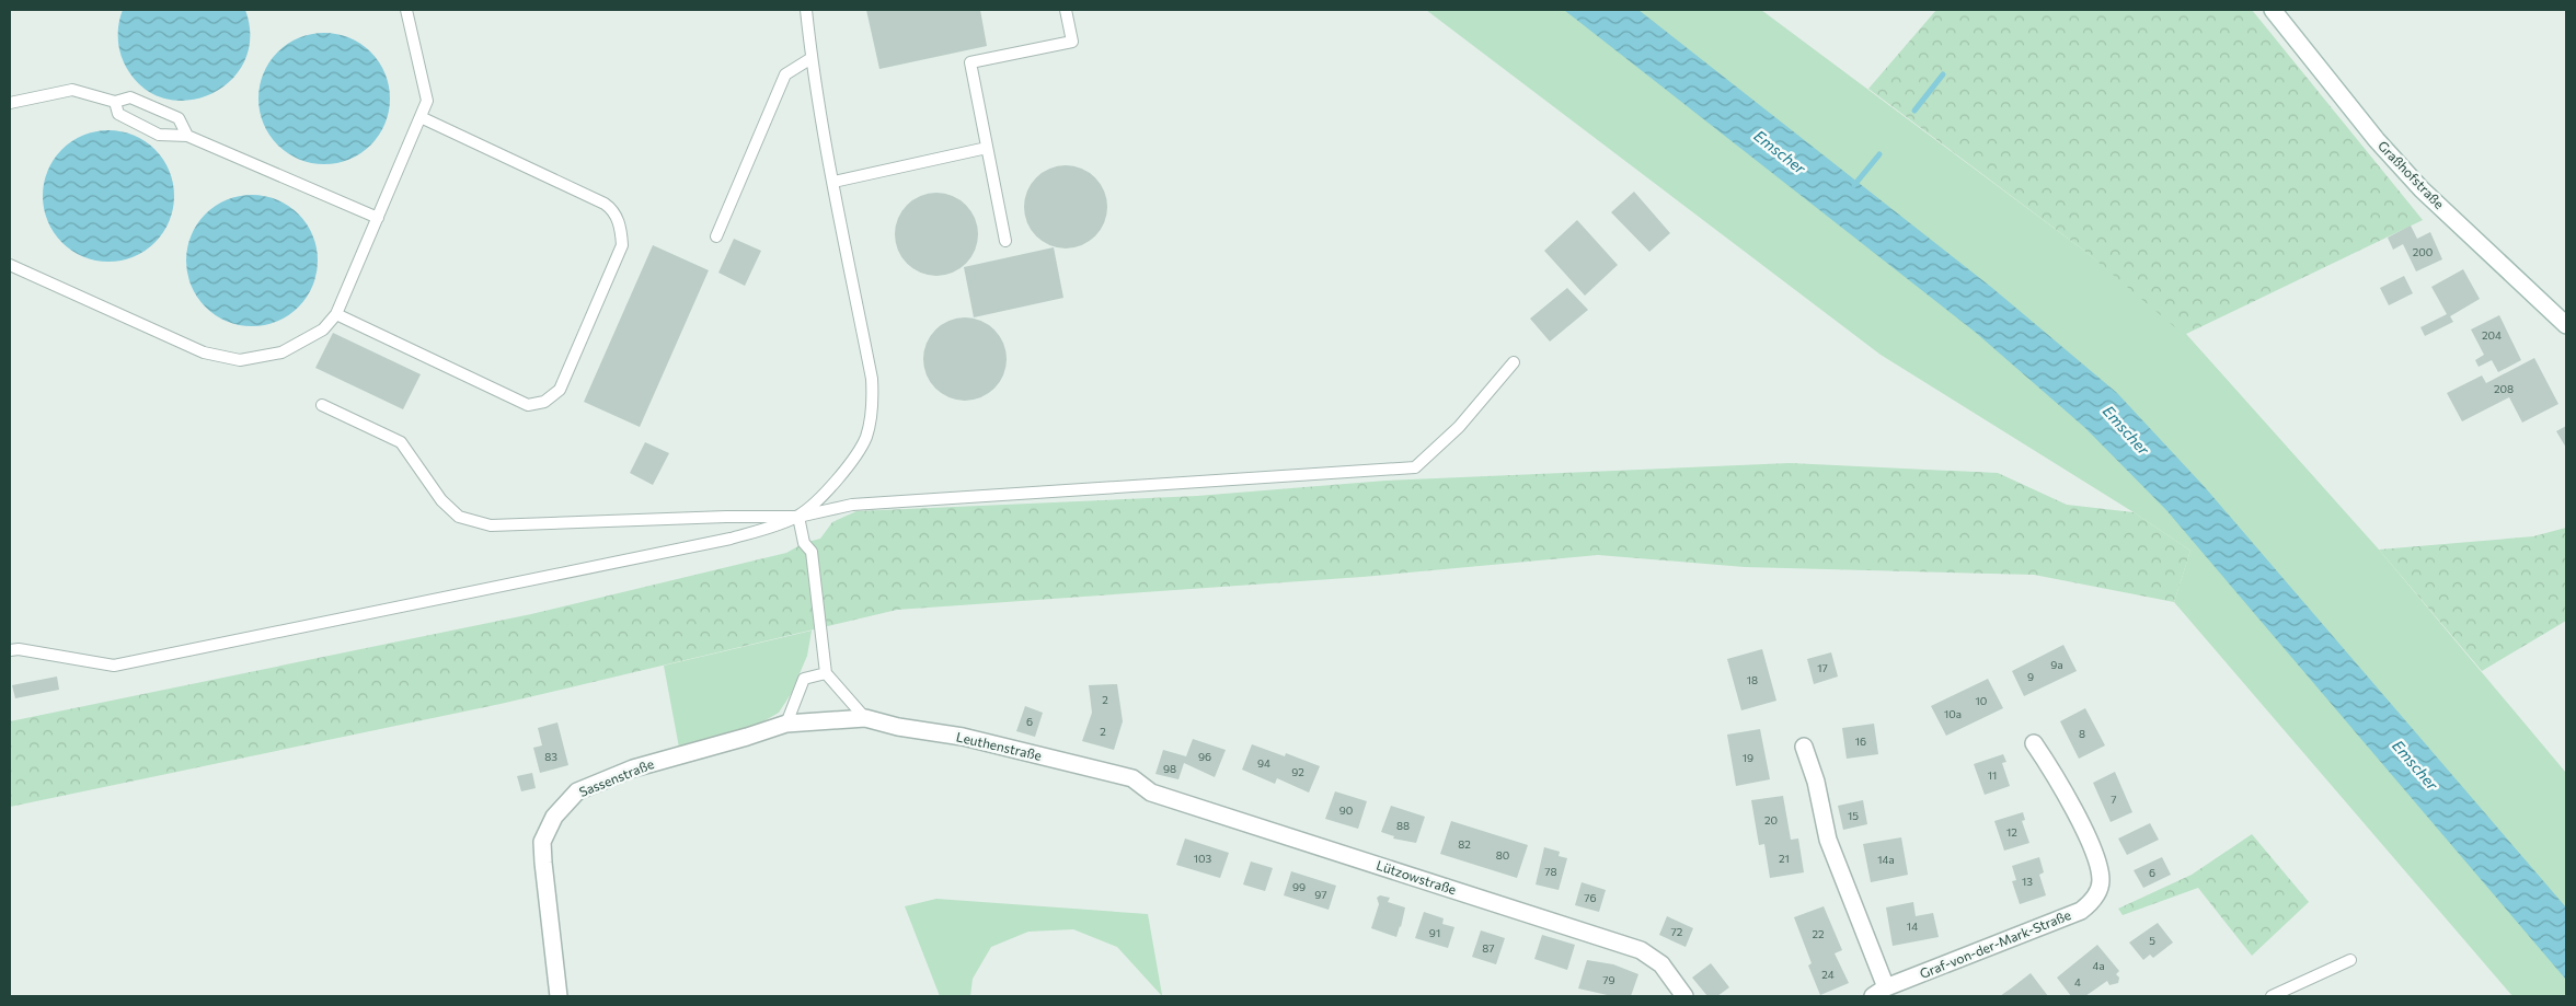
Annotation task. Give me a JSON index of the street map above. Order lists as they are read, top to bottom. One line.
{"streets":{"street":["Graßhofstraße","Leuthenstraße","Sassenstraße","Lützowstraße","Graf-von-der-Mark-Straße"]},"crossings":[["Leuthenstraße","Sassenstraße"],["Leuthenstraße","Lützowstraße"]],"water":["Emscher"],"house_numbers":["200","204","208","9a","17","9","18","2","10","10a","6","2","8","16","83","96","19","94","98","92","11","7","90","15","20","88","12","82","80","103","21","14a","78","6","13","99","97","76","14","72","91","22","5","87","4a","24","79","4"]}
